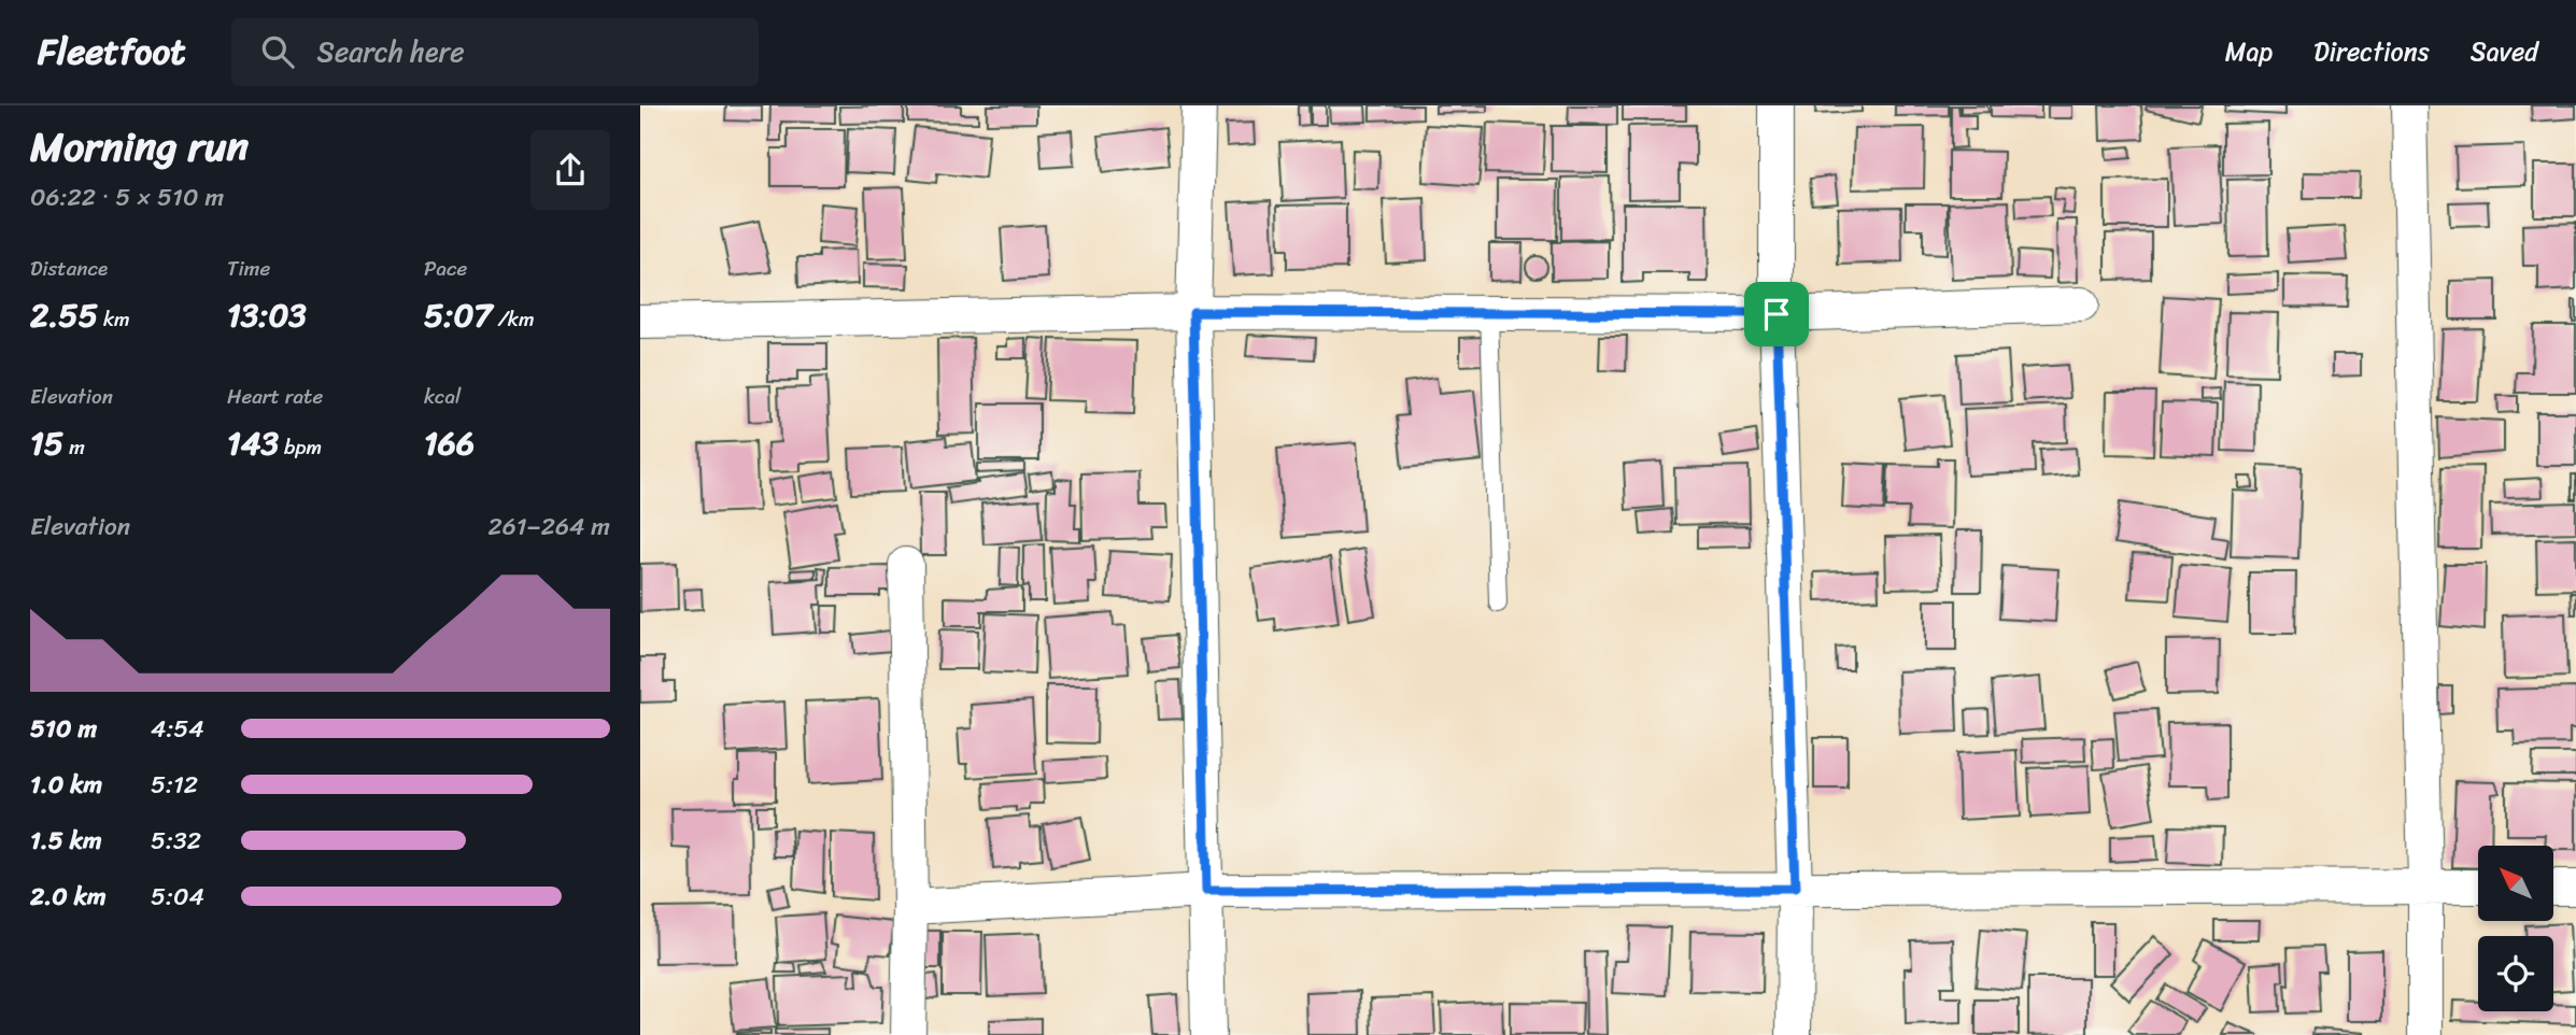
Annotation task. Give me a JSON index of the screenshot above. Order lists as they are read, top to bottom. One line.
{"north":"top left","page":{"header":"Fleetfoot","search":"Search here","nav":["Map","Directions","Saved"],"heading":["Morning run","06:22 · 5 × 510 m"],"stats":[["Distance","2.55 km"],["Time","13:03"],["Pace","5:07 /km"],["Elevation","15 m"],["Heart rate","143 bpm"],["kcal","166"]],"chart":["Elevation","261–264 m"],"list":[{"name":"510 m","note":"4:54"},{"name":"1.0 km","note":"5:12"},{"name":"1.5 km","note":"5:32"},{"name":"2.0 km","note":"5:04"}]}}
